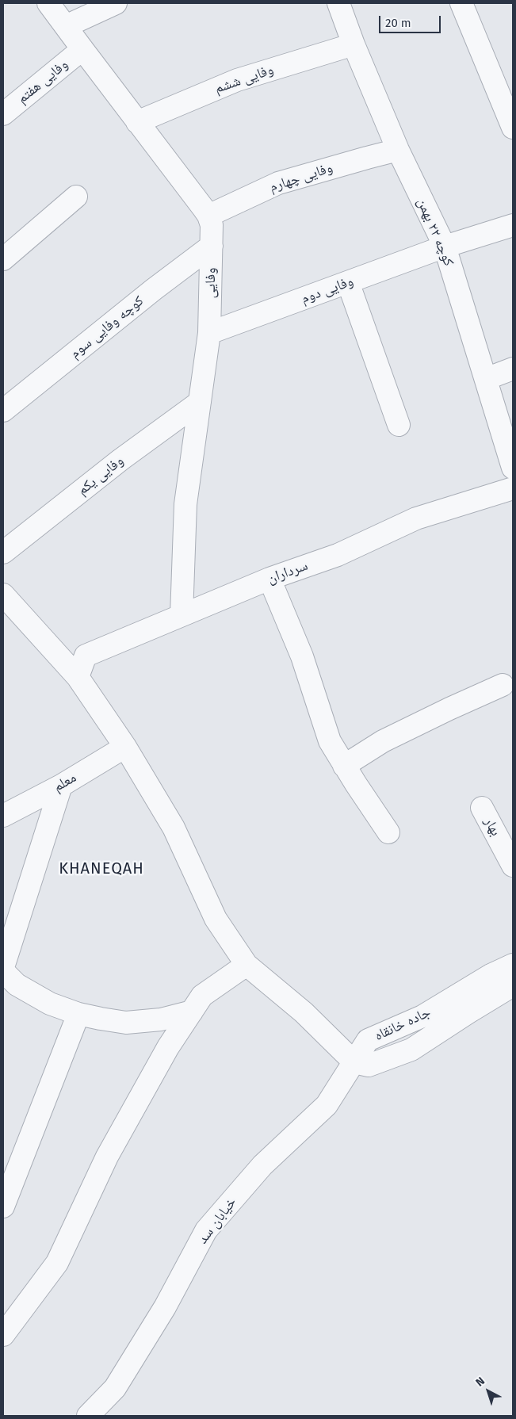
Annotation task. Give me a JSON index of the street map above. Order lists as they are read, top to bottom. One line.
{"streets":{"street":["وفایی ششم","وفایی هفتم","وفایی چهارم","کوچه ۲۲ بهمن","وفایی","وفایی دوم","کوچه وفایی سوم","وفایی یکم","سرداران","معلم","بهار","جاده خانقاه","خیابان سد"]},"crossings":[["وفایی ششم","کوچه ۲۲ بهمن"],["وفایی ششم","وفایی"],["وفایی هفتم","وفایی"],["وفایی چهارم","کوچه ۲۲ بهمن"],["وفایی چهارم","وفایی"],["کوچه ۲۲ بهمن","وفایی دوم"],["وفایی","وفایی دوم"],["وفایی","کوچه وفایی سوم"],["وفایی","وفایی یکم"],["وفایی","سرداران"],["جاده خانقاه","خیابان سد"]],"districts":["KHANEQAH"],"scale_bar":"20 m","north":"top left"}
